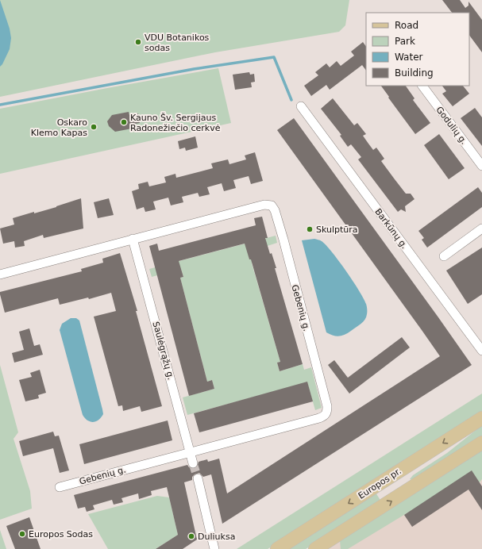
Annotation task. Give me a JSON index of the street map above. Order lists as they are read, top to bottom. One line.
{"streets":{"main road":["Europos pr."],"street":["Godulių g.","Barkūnų g.","Gebenių g.","Saulėgrąžų g."]},"crossings":[["Gebenių g.","Saulėgrąžų g."]],"places":["VDU Botanikos sodas","Kauno Šv. Sergijaus Radonežiečio cerkvė","Oskaro Klemo Kapas","Skulptūra","Europos Sodas","Duliuksa"],"legend":["Road","Park","Water","Building"]}
